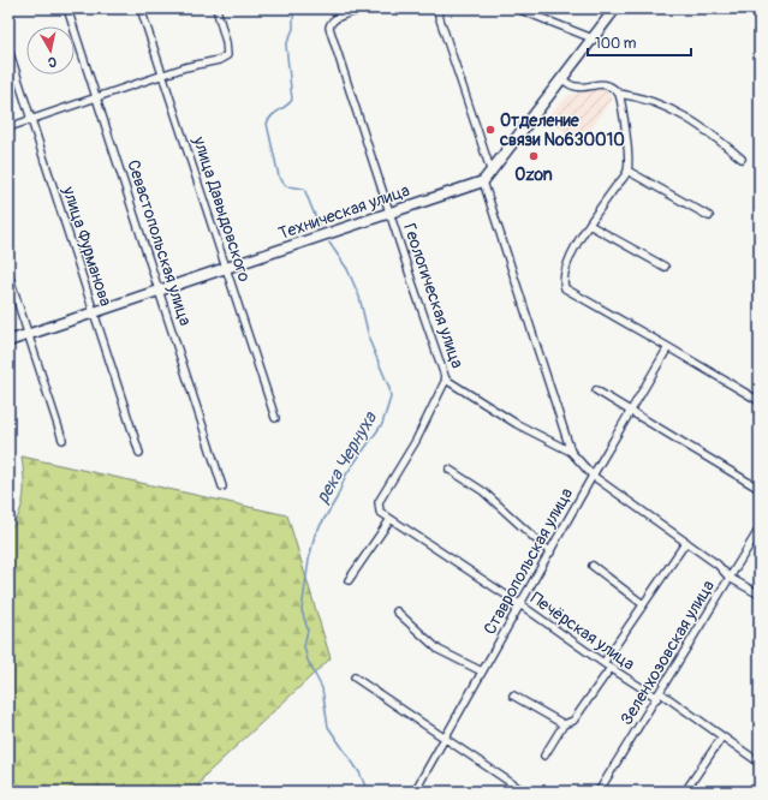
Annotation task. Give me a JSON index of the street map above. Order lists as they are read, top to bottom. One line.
{"streets":{"street":["улица Давыдовского","Техническая улица","Севастопольская улица","улица Фурманова","Геологическая улица","Ставропольская улица","Печёрская улица","Зеленхозовская улица"]},"crossings":[["улица Давыдовского","Техническая улица"],["Техническая улица","Севастопольская улица"],["Техническая улица","улица Фурманова"],["Техническая улица","Геологическая улица"],["Геологическая улица","Ставропольская улица"],["Геологическая улица","Печёрская улица"],["Геологическая улица","Зеленхозовская улица"],["Ставропольская улица","Печёрская улица"],["Печёрская улица","Зеленхозовская улица"]],"water":["река Чернуха"],"places":["Отделение связи №630010","Ozon"],"scale_bar":"100 m","north":"bottom"}
